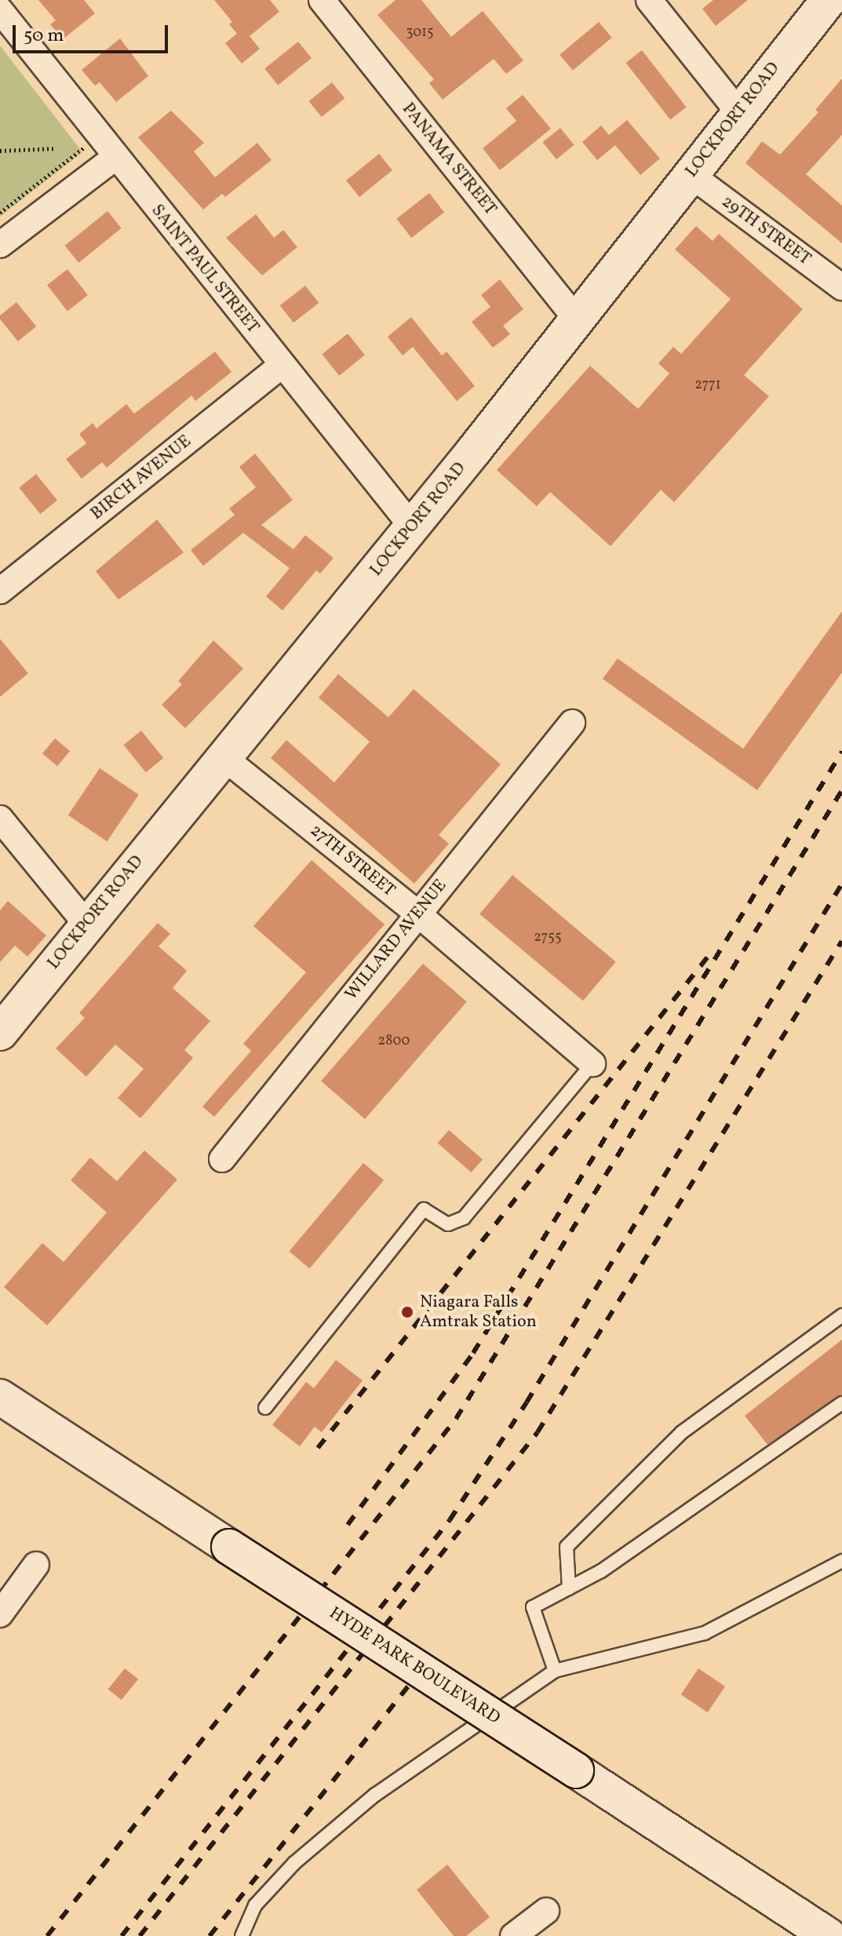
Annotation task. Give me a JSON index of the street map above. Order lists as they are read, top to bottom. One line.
{"streets":{"street":["LOCKPORT ROAD","PANAMA STREET","29TH STREET","SAINT PAUL STREET","BIRCH AVENUE","27TH STREET","WILLARD AVENUE","HYDE PARK BOULEVARD"]},"crossings":[["LOCKPORT ROAD","PANAMA STREET"],["LOCKPORT ROAD","29TH STREET"],["LOCKPORT ROAD","SAINT PAUL STREET"],["LOCKPORT ROAD","27TH STREET"],["SAINT PAUL STREET","BIRCH AVENUE"],["27TH STREET","WILLARD AVENUE"]],"places":["Niagara Falls Amtrak Station"],"house_numbers":["3015","2771","2755","2800"],"scale_bar":"50 m"}
